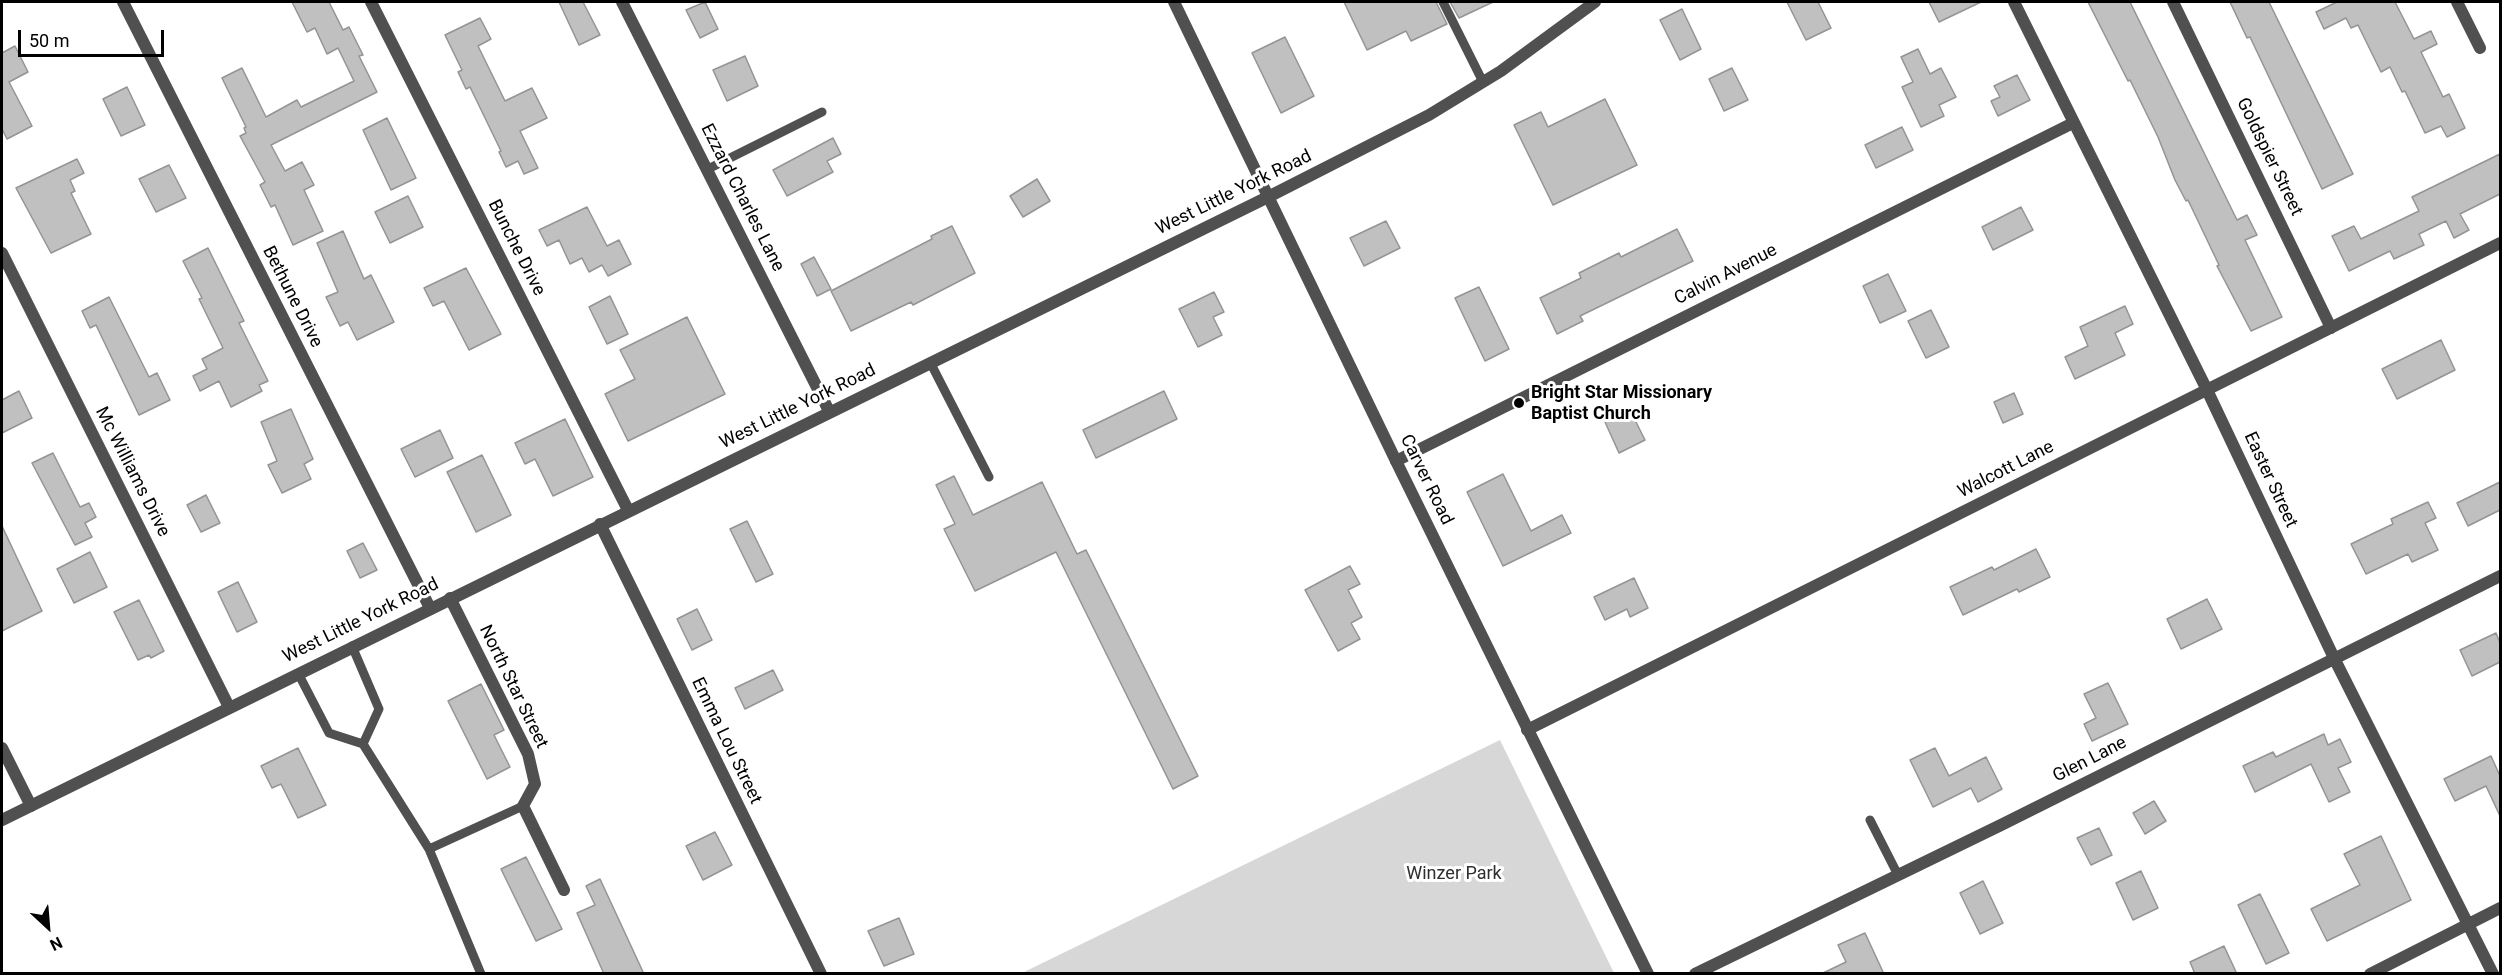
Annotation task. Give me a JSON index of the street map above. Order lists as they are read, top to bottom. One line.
{"streets":{"street":["Goldspier Street","West Little York Road","Ezzard Charles Lane","Bunche Drive","Calvin Avenue","Bethune Drive","Walcott Lane","Mc Williams Drive","Carver Road","Easter Street","North Star Street","Emma Lou Street","Glen Lane"]},"crossings":[["Goldspier Street","Walcott Lane"],["West Little York Road","Ezzard Charles Lane"],["West Little York Road","Bunche Drive"],["West Little York Road","Bethune Drive"],["West Little York Road","Mc Williams Drive"],["West Little York Road","Carver Road"],["West Little York Road","North Star Street"],["West Little York Road","Emma Lou Street"],["Calvin Avenue","Carver Road"],["Calvin Avenue","Easter Street"],["Walcott Lane","Carver Road"],["Walcott Lane","Easter Street"],["Easter Street","Glen Lane"]],"parks":["Winzer Park"],"places":["Bright Star Missionary Baptist Church"],"scale_bar":"50 m","north":"bottom right"}
